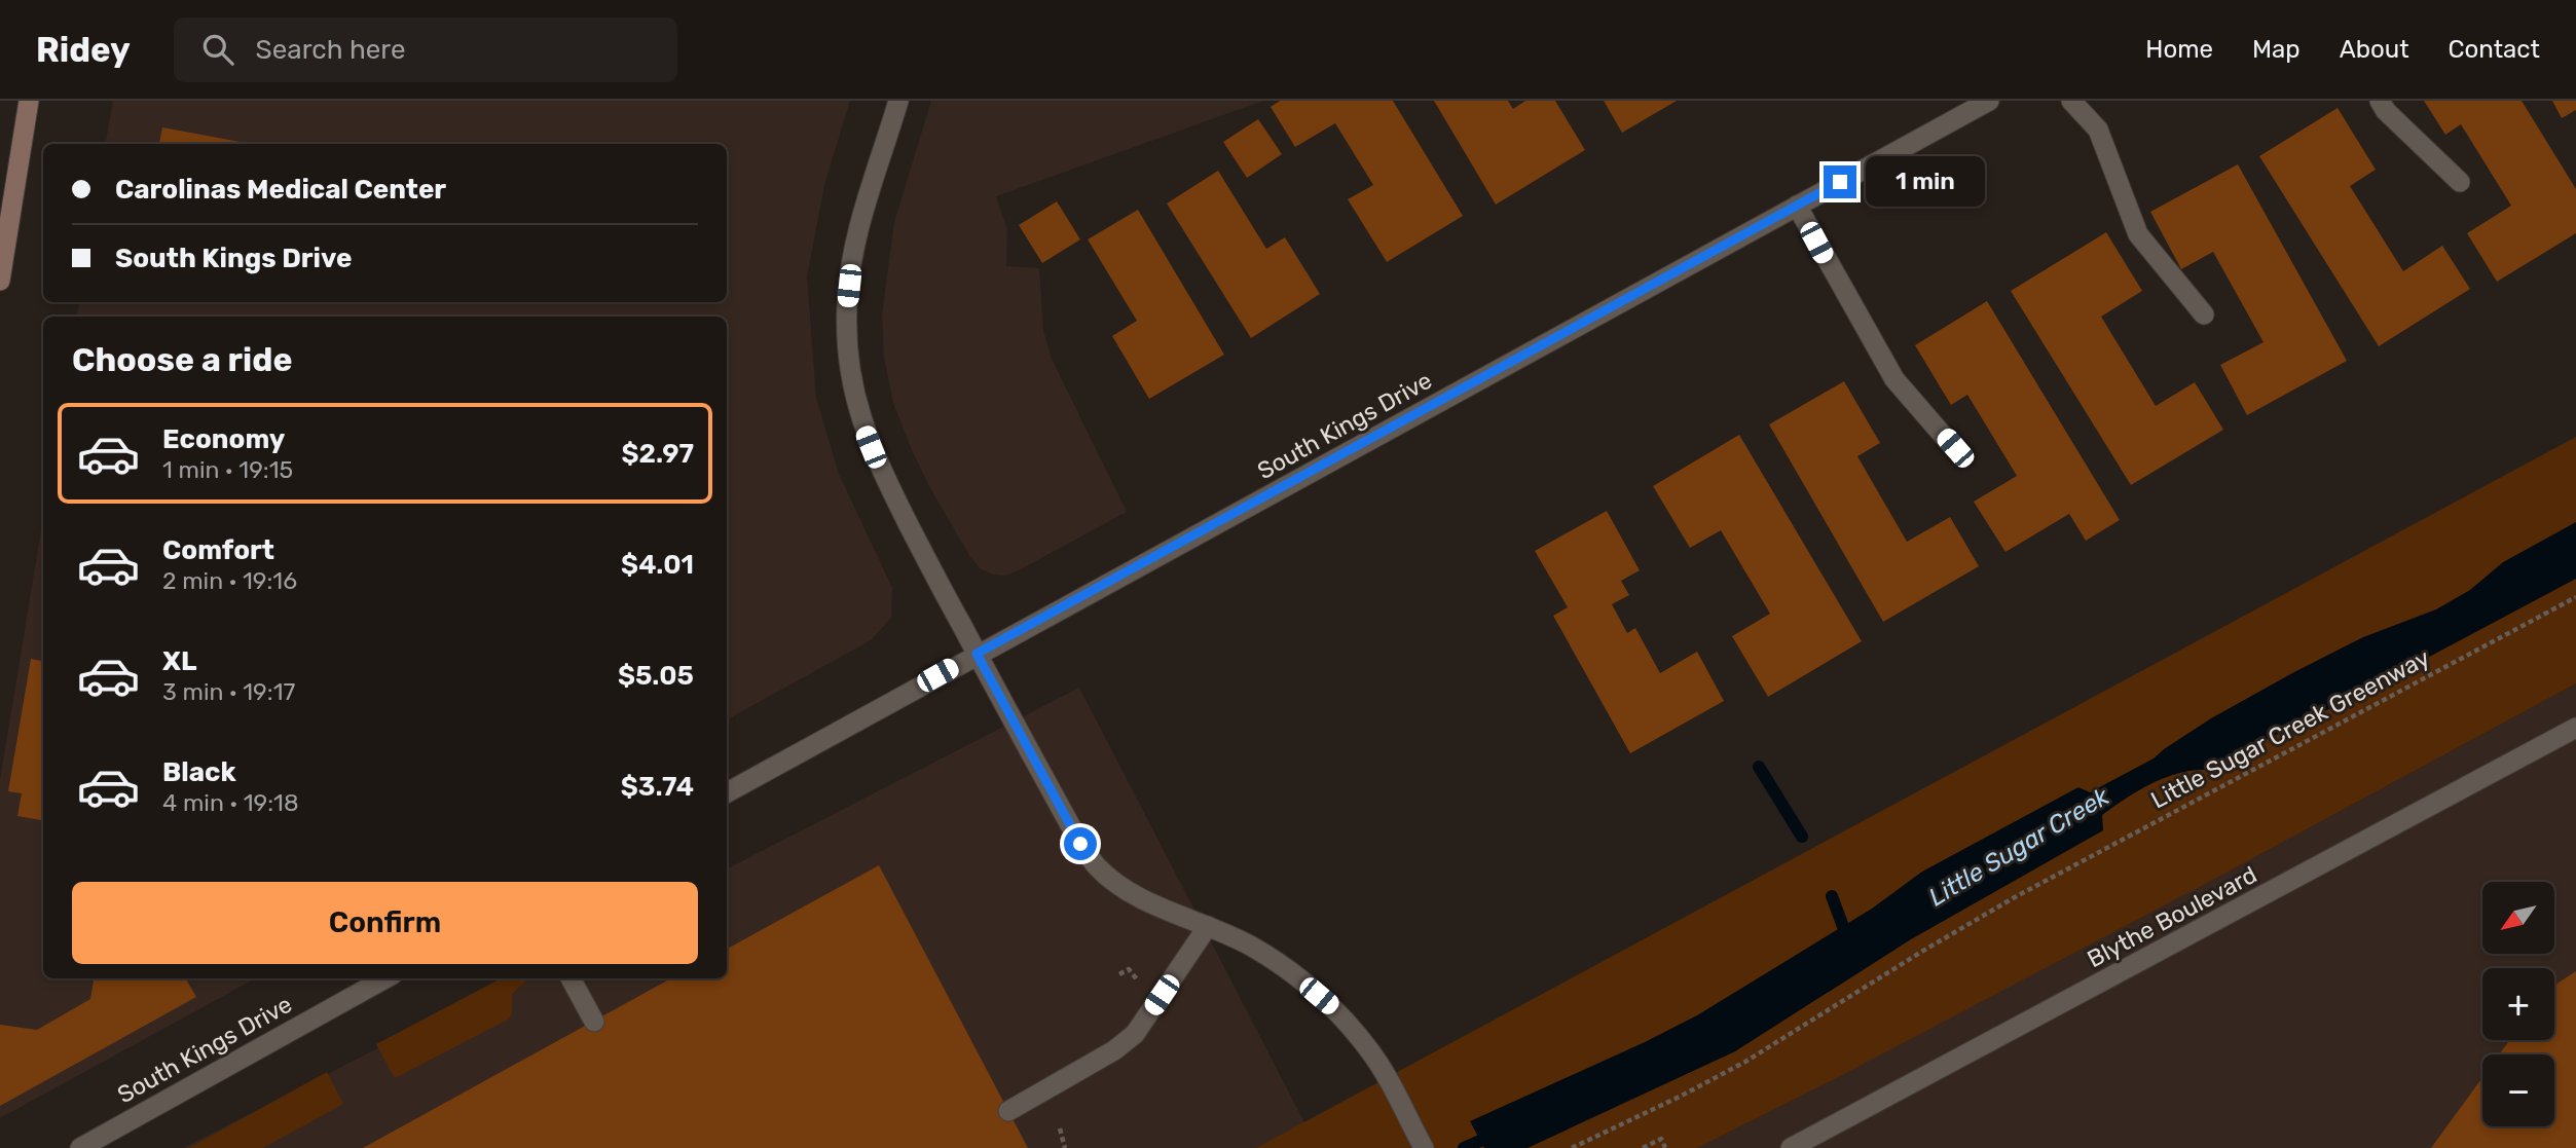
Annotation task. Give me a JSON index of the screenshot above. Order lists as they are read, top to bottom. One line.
{"streets":{"street":["South Kings Drive","Blythe Boulevard"],"path":["Little Sugar Creek Greenway"]},"water":["Little Sugar Creek"],"north":"bottom left","page":{"header":"Ridey","search":"Search here","nav":["Home","Map","About","Contact"],"banner":["Carolinas Medical Center","South Kings Drive"],"bubble":"1 min","heading":"Choose a ride","list":[{"name":"Economy","note":"1 min · 19:15","value":"$2.97"},{"name":"Comfort","note":"2 min · 19:16","value":"$4.01"},{"name":"XL","note":"3 min · 19:17","value":"$5.05"},{"name":"Black","note":"4 min · 19:18","value":"$3.74"}],"buttons":"Confirm","map_buttons":["+","−"]}}
